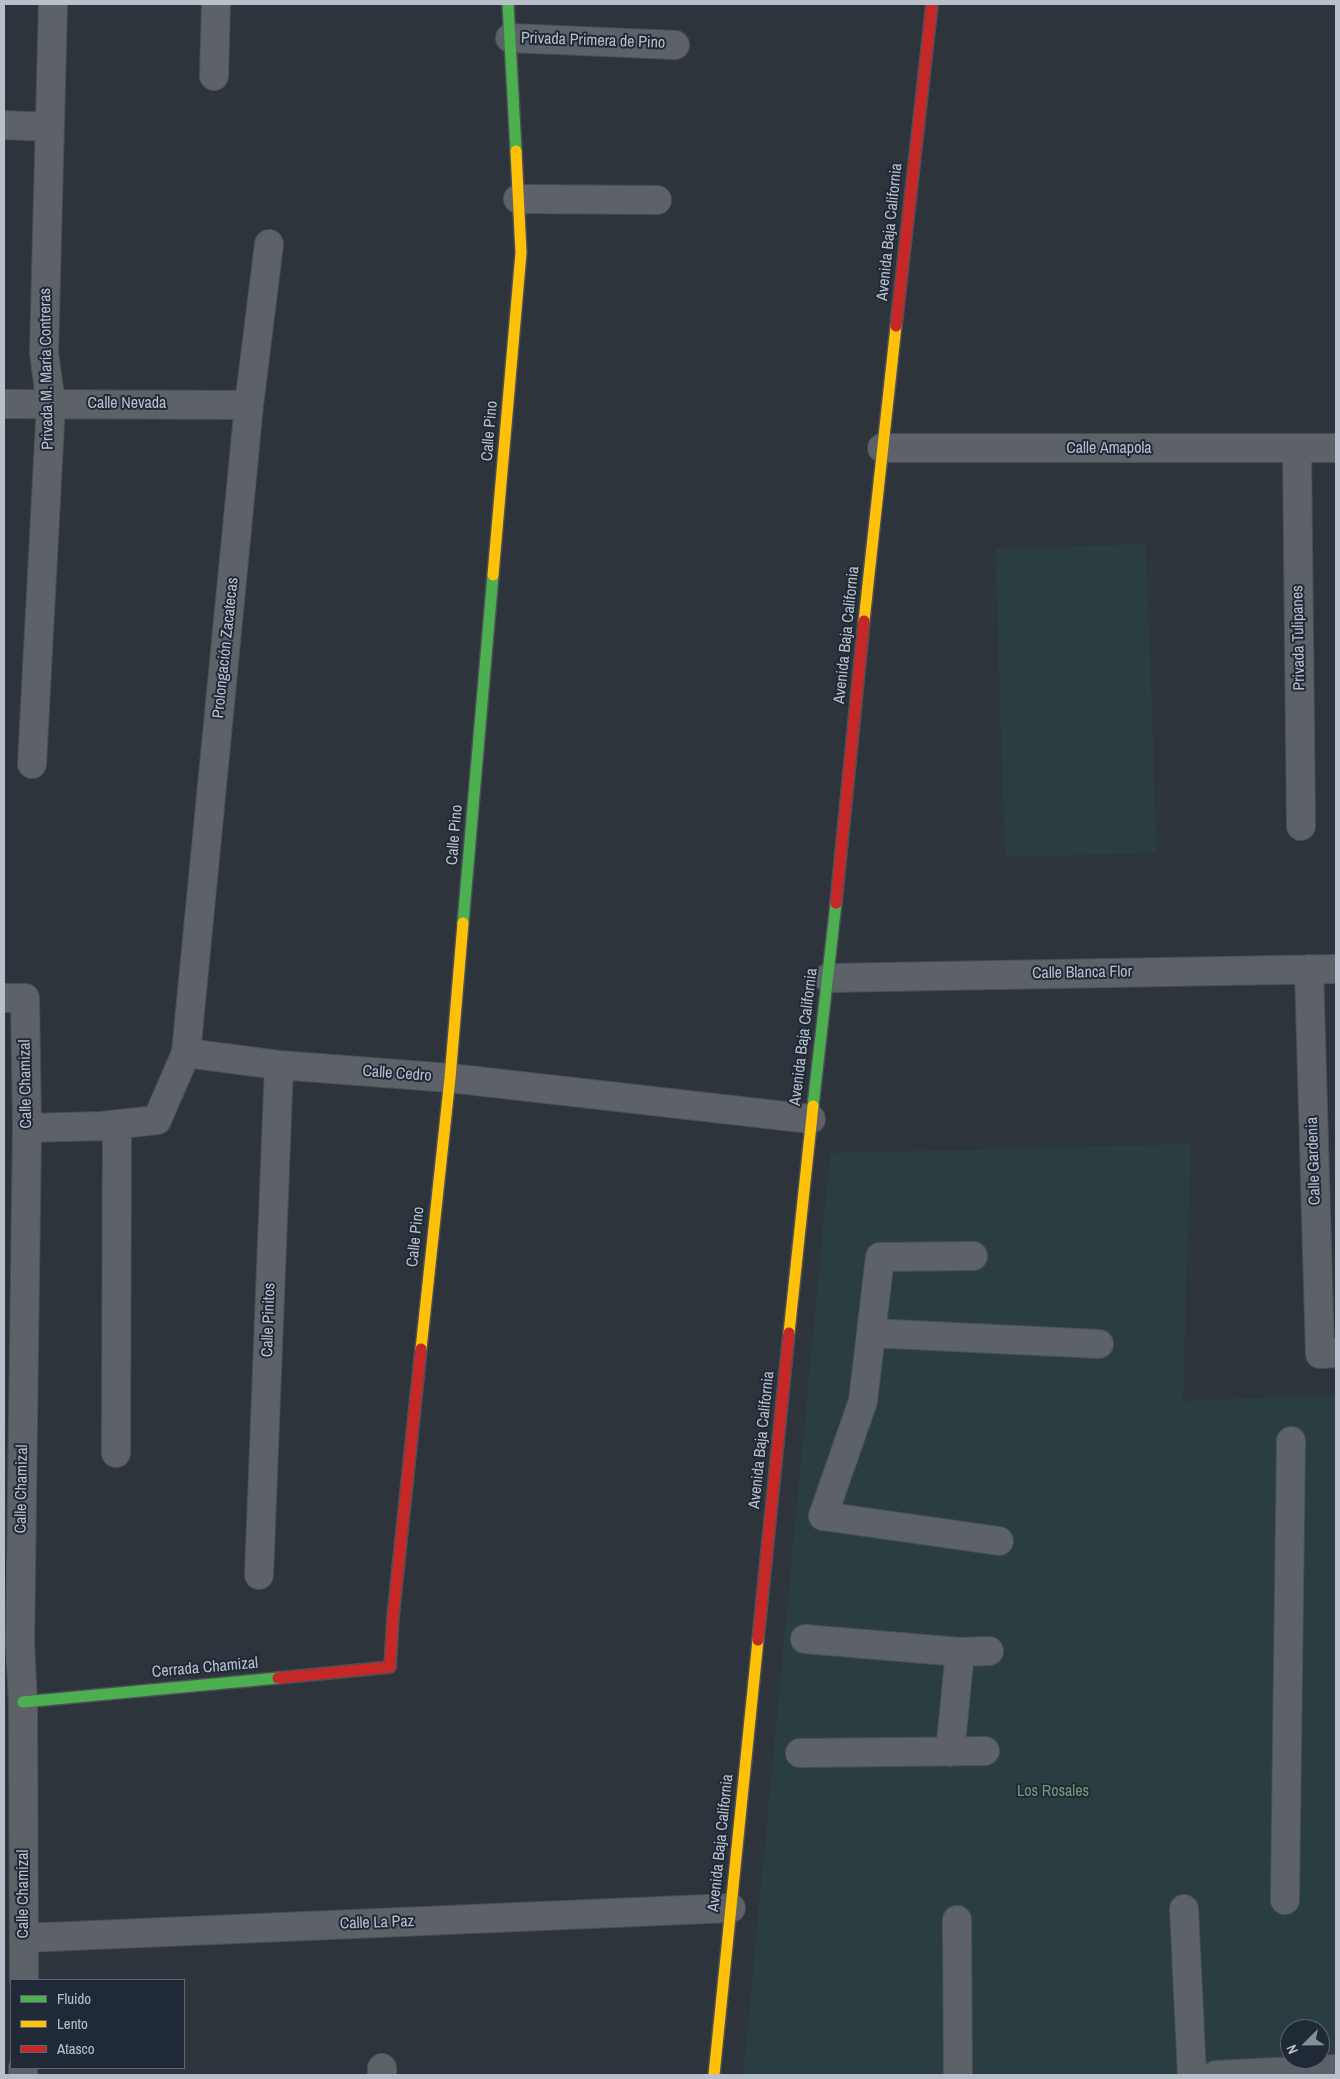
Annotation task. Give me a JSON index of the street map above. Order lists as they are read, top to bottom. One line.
{"streets":{"main road":["Avenida Baja California","Calle Pino","Cerrada Chamizal"],"street":["Privada Primera de Pino","Privada M. María Contreras","Calle Nevada","Calle Amapola","Privada Tulipanes","Prolongación Zacatecas","Calle Blanca Flor","Calle Cedro","Calle Chamizal","Calle Gardenia","Calle Pinitos","Calle La Paz"]},"crossings":[["Privada Primera de Pino","Calle Pino"],["Avenida Baja California","Calle Amapola"],["Avenida Baja California","Calle Blanca Flor"],["Avenida Baja California","Calle Cedro"],["Avenida Baja California","Calle La Paz"],["Privada M. María Contreras","Calle Nevada"],["Calle Nevada","Prolongación Zacatecas"],["Calle Pino","Calle Cedro"],["Calle Pino","Cerrada Chamizal"],["Calle Amapola","Privada Tulipanes"],["Prolongación Zacatecas","Calle Cedro"],["Calle Blanca Flor","Calle Gardenia"],["Calle Cedro","Calle Pinitos"],["Calle Chamizal","Cerrada Chamizal"],["Calle Chamizal","Calle La Paz"]],"parks":["Los Rosales"],"legend":["Fluido","Lento","Atasco"],"north":"bottom left"}
